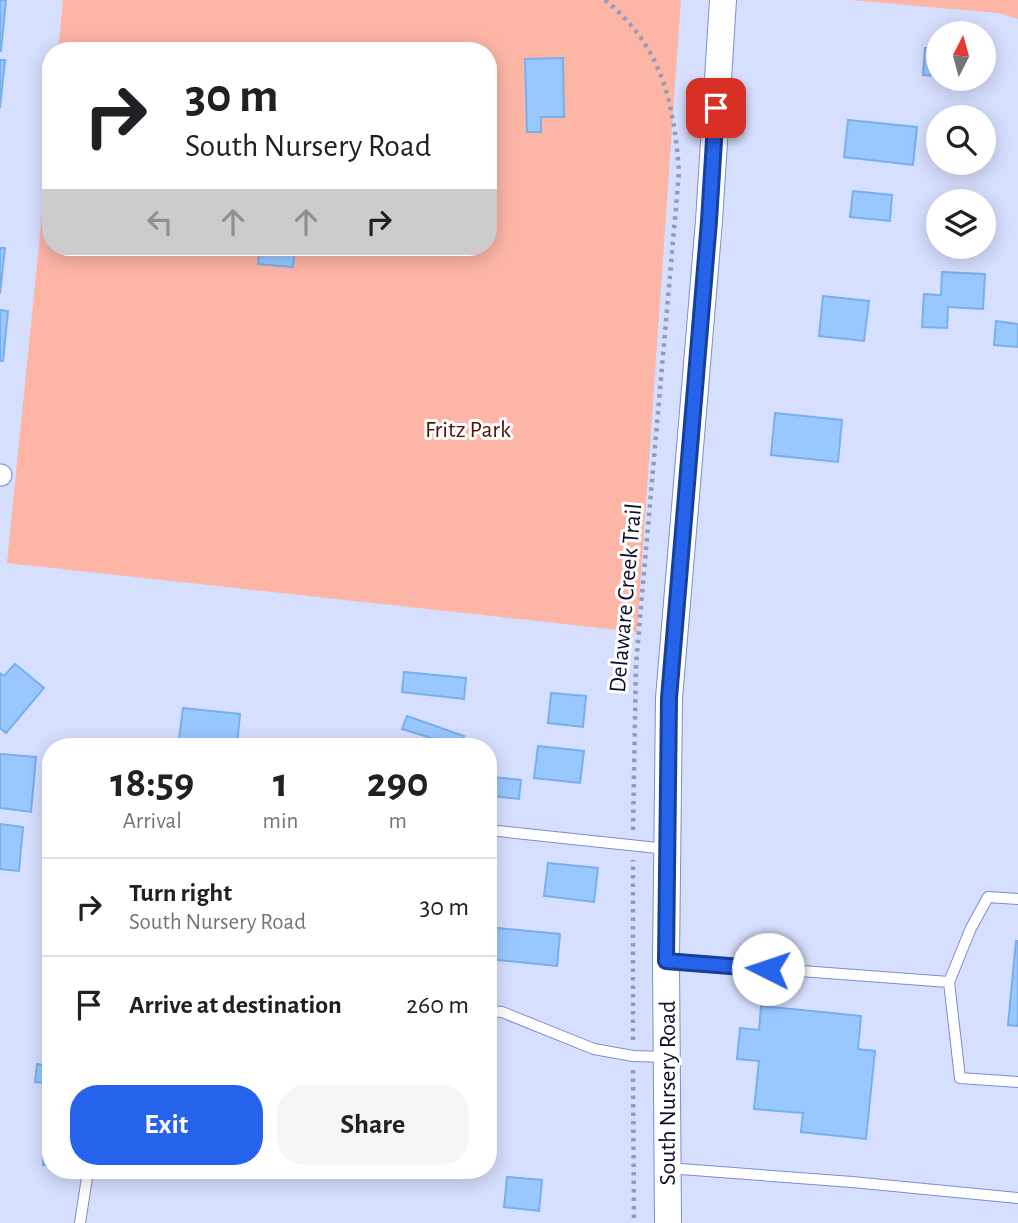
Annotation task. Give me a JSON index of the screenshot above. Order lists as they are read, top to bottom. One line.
{"streets":{"street":["South Nursery Road"],"path":["Delaware Creek Trail"]},"parks":["Fritz Park"],"north":"top","page":{"turn":["30 m","South Nursery Road"],"eta":["18:59","Arrival","1","min","290","m"],"list":[{"name":"Turn right","note":"South Nursery Road","value":"30 m"},{"name":"Arrive at destination","value":"260 m"}],"buttons":["Exit","Share"]}}
